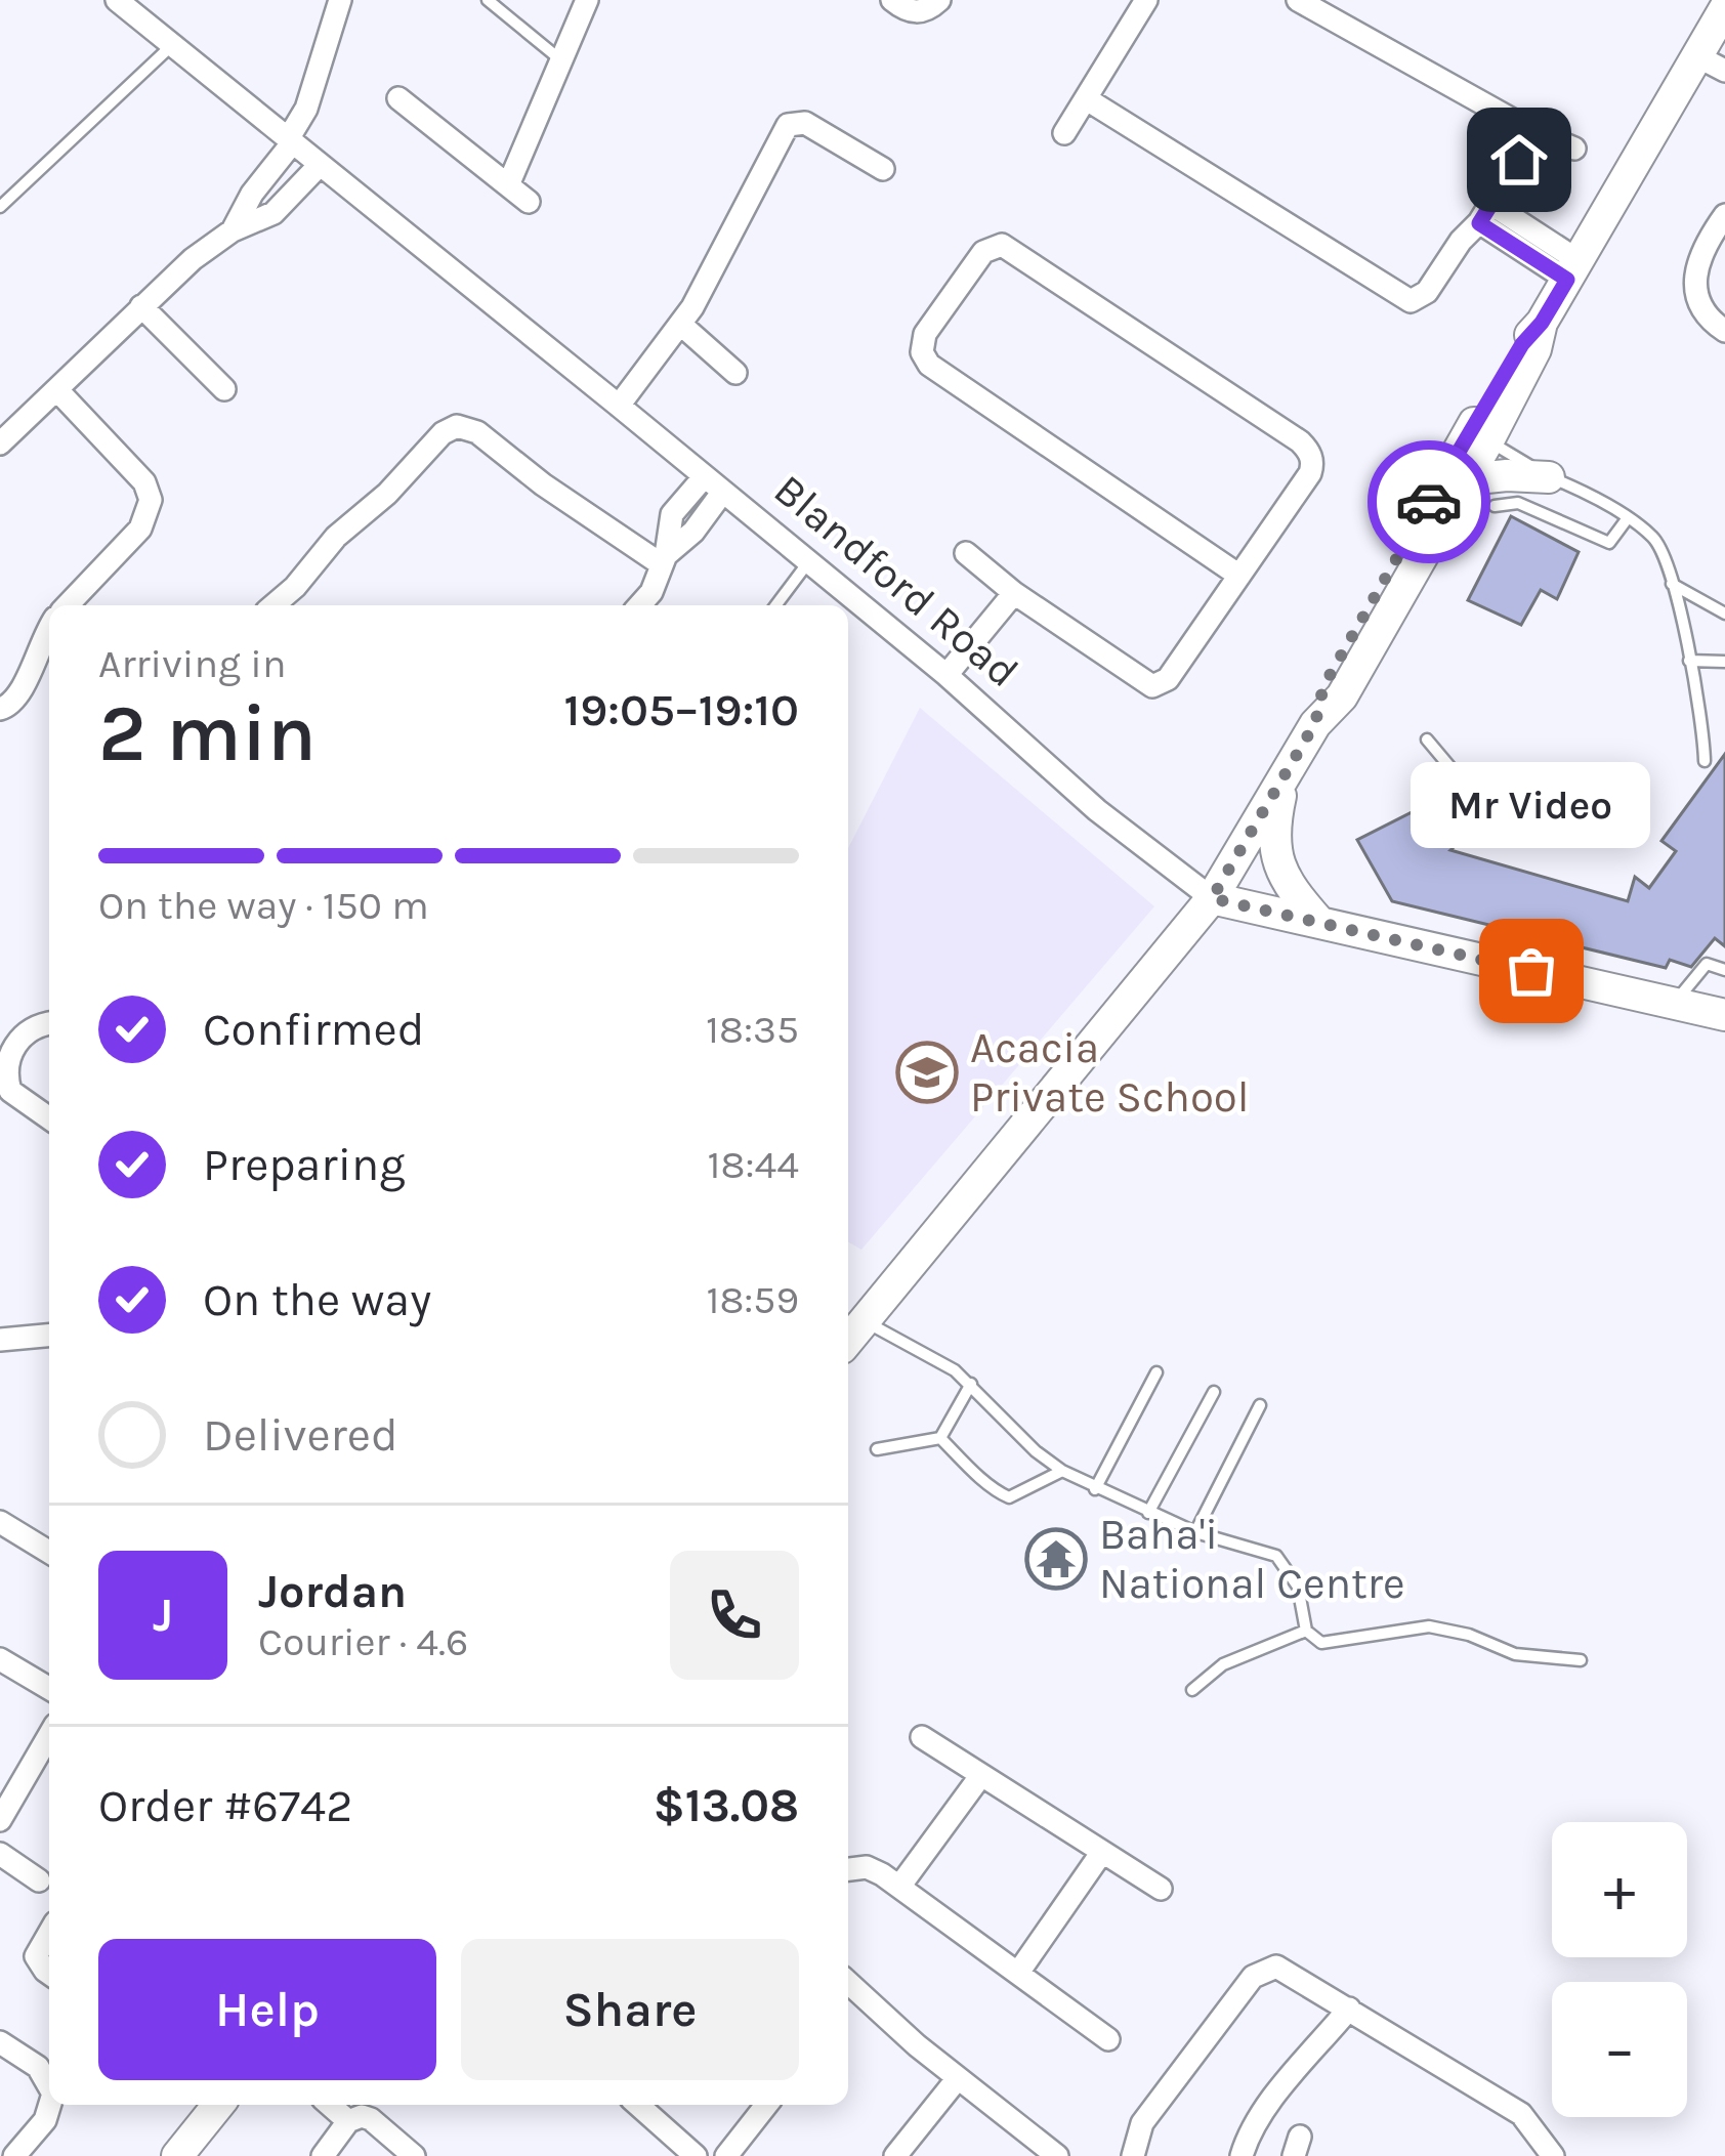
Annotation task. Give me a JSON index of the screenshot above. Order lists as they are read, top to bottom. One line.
{"streets":{"street":["Blandford Road"]},"places":{"other":["Mr Video"],"school or university":["Acacia Private School"],"temple":["Baha'i National Centre"]},"page":{"heading":["2 min","Arriving in","19:05–19:10"],"panel":["Jordan","Courier · 4.6","Order #6742","$13.08"],"bubble":"Mr Video","bar":"On the way · 150 m","list":[["Confirmed","18:35"],["Preparing","18:44"],["On the way","18:59"],"Delivered"],"round":"J","map_buttons":["+","−"],"buttons":["Help","Share"]}}
